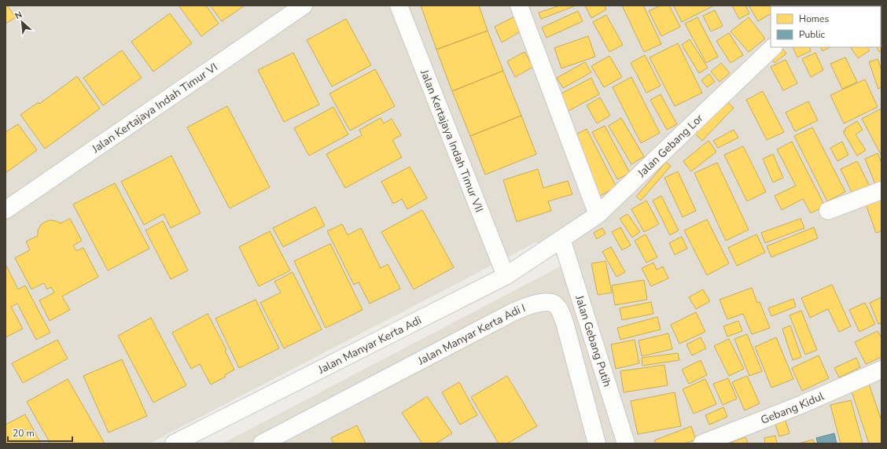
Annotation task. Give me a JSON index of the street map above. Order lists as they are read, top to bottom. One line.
{"streets":{"street":["Jalan Kertajaya Indah Timur VI","Jalan Kertajaya Indah Timur VII","Jalan Gebang Lor","Jalan Manyar Kerta Adi I","Jalan Gebang Putih","Jalan Manyar Kerta Adi","Gebang Kidul"]},"crossings":[["Jalan Kertajaya Indah Timur VII","Jalan Manyar Kerta Adi"],["Jalan Gebang Lor","Jalan Gebang Putih"],["Jalan Gebang Lor","Jalan Manyar Kerta Adi"],["Jalan Gebang Putih","Jalan Manyar Kerta Adi"]],"legend":["Homes","Public"],"scale_bar":"20 m","north":"top left"}
